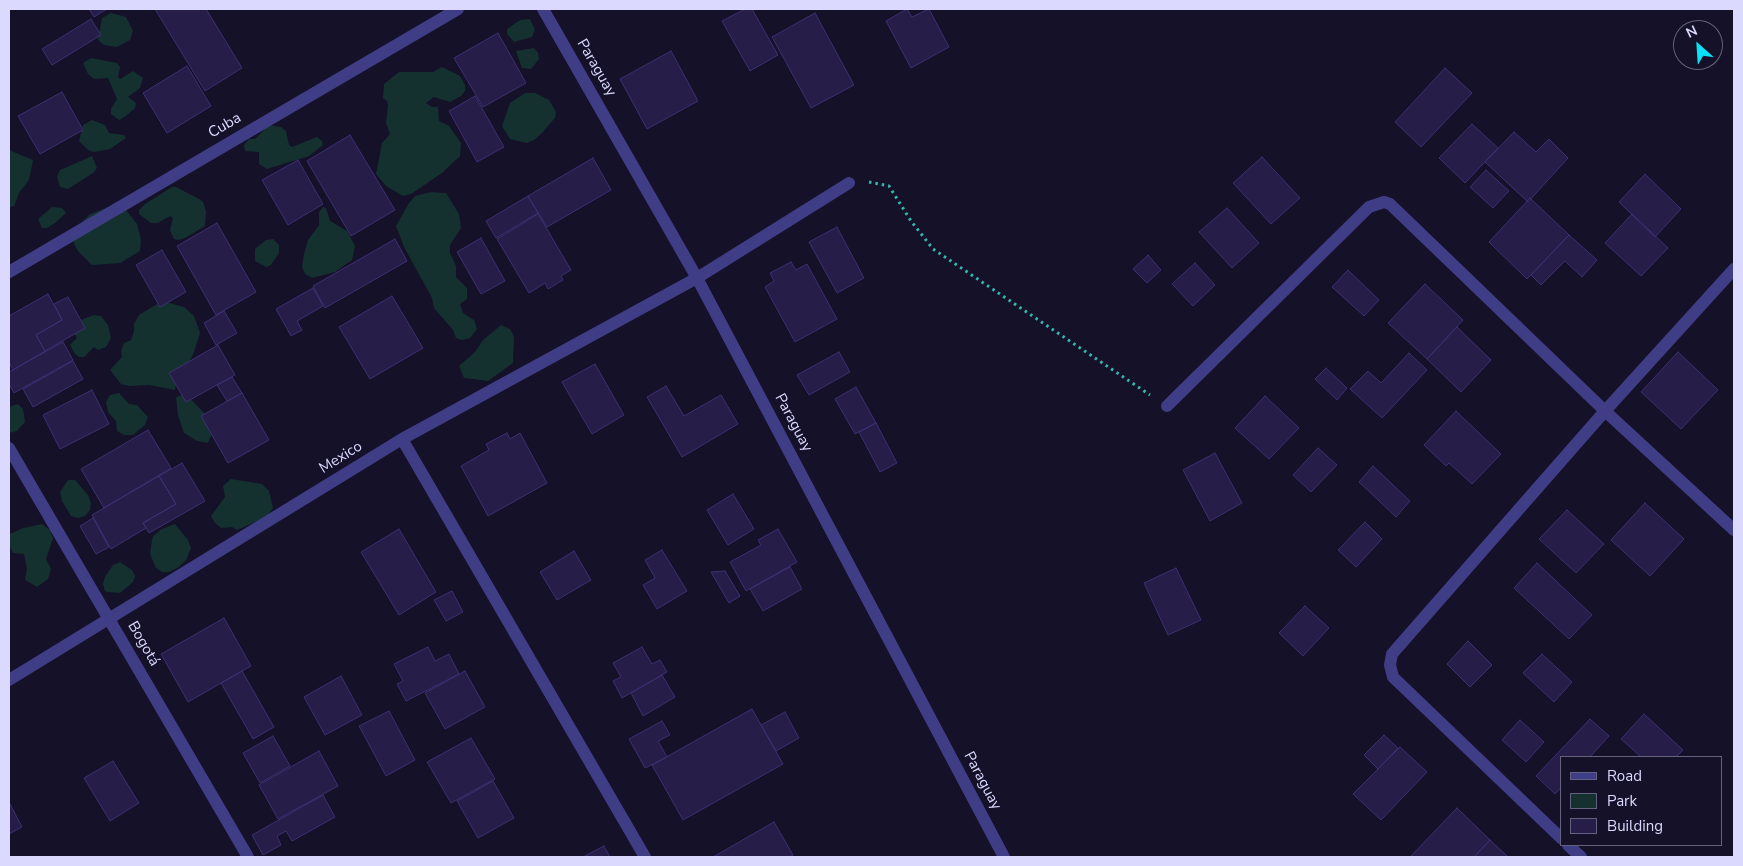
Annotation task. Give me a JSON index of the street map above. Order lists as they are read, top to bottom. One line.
{"streets":{"street":["Paraguay","Cuba","Mexico","Bogotá"]},"crossings":[["Paraguay","Mexico"],["Mexico","Bogotá"]],"legend":["Road","Park","Building"],"north":"top left"}
